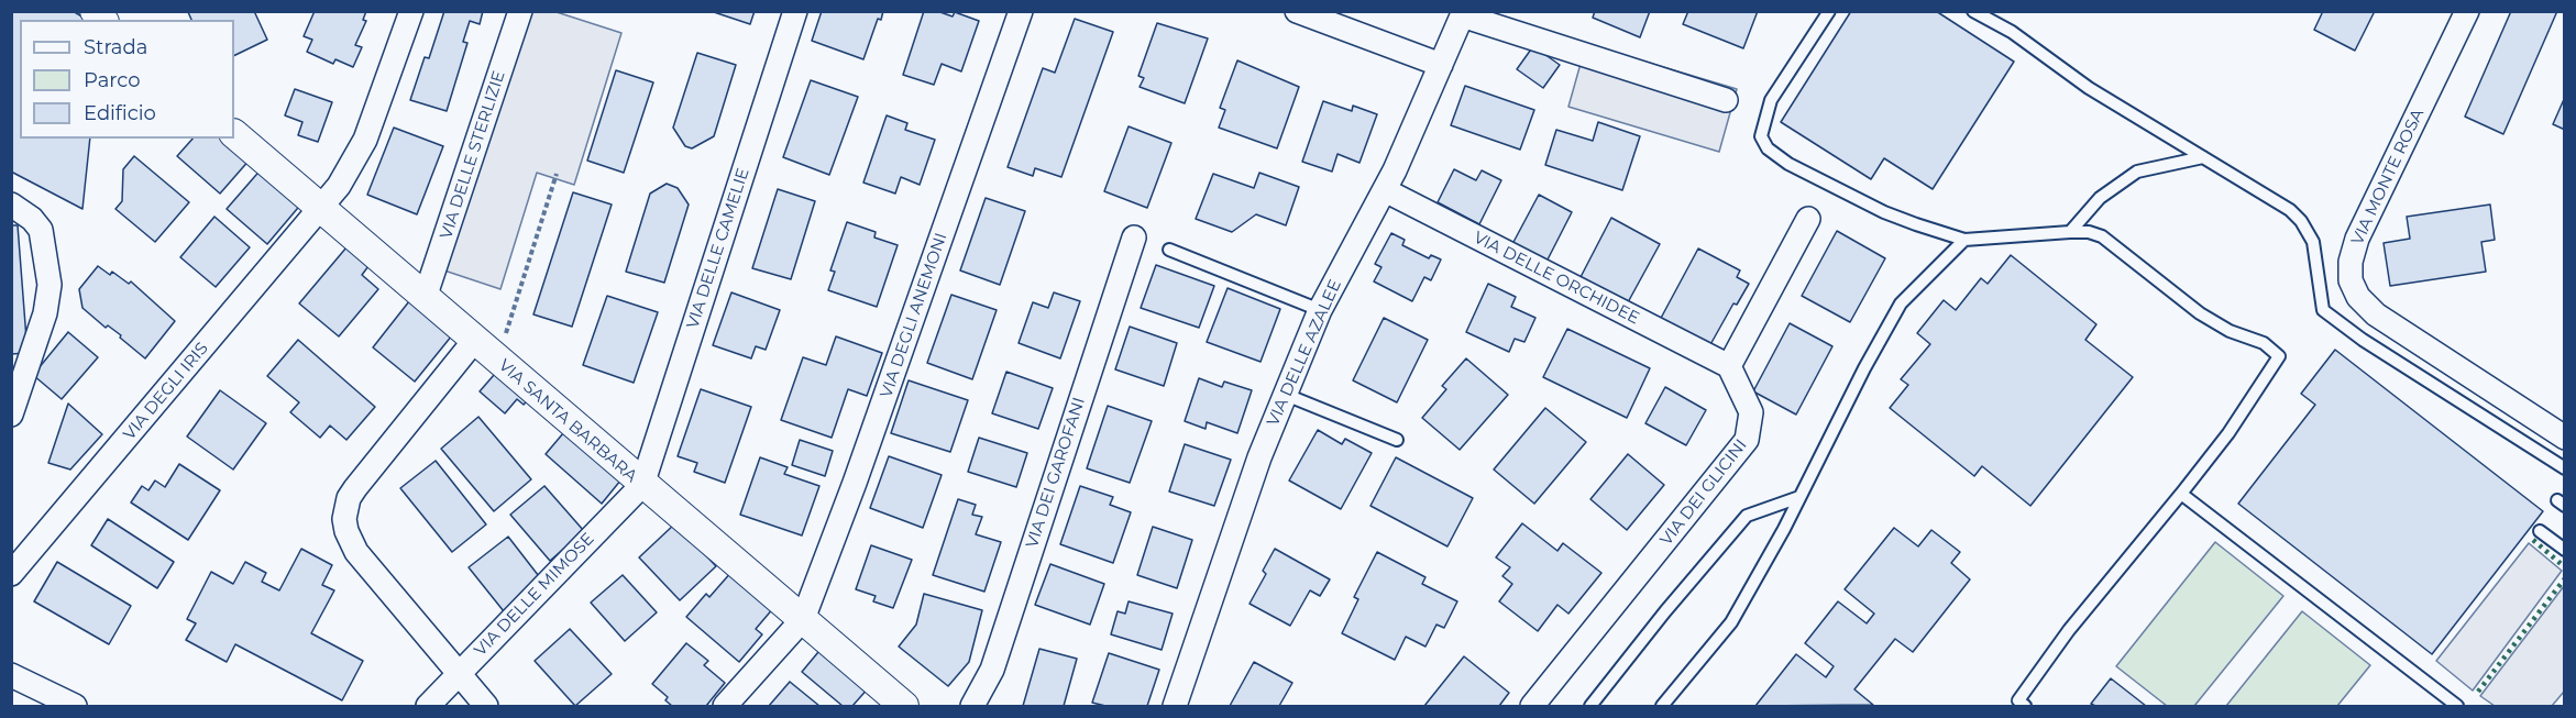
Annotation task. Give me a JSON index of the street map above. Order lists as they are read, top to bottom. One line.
{"streets":{"street":["VIA DELLE STERLIZIE","VIA MONTE ROSA","VIA DELLE CAMELIE","VIA DELLE ORCHIDEE","VIA DEGLI ANEMONI","VIA DELLE AZALEE","VIA DEGLI IRIS","VIA SANTA BARBARA","VIA DEI GAROFANI","VIA DEI GLICINI","VIA DELLE MIMOSE"]},"crossings":[["VIA DELLE STERLIZIE","VIA SANTA BARBARA"],["VIA DELLE CAMELIE","VIA SANTA BARBARA"],["VIA DELLE CAMELIE","VIA DELLE MIMOSE"],["VIA DELLE ORCHIDEE","VIA DELLE AZALEE"],["VIA DELLE ORCHIDEE","VIA DEI GLICINI"],["VIA DEGLI ANEMONI","VIA SANTA BARBARA"],["VIA DEGLI IRIS","VIA SANTA BARBARA"],["VIA SANTA BARBARA","VIA DELLE MIMOSE"]],"legend":["Strada","Parco","Edificio"]}
